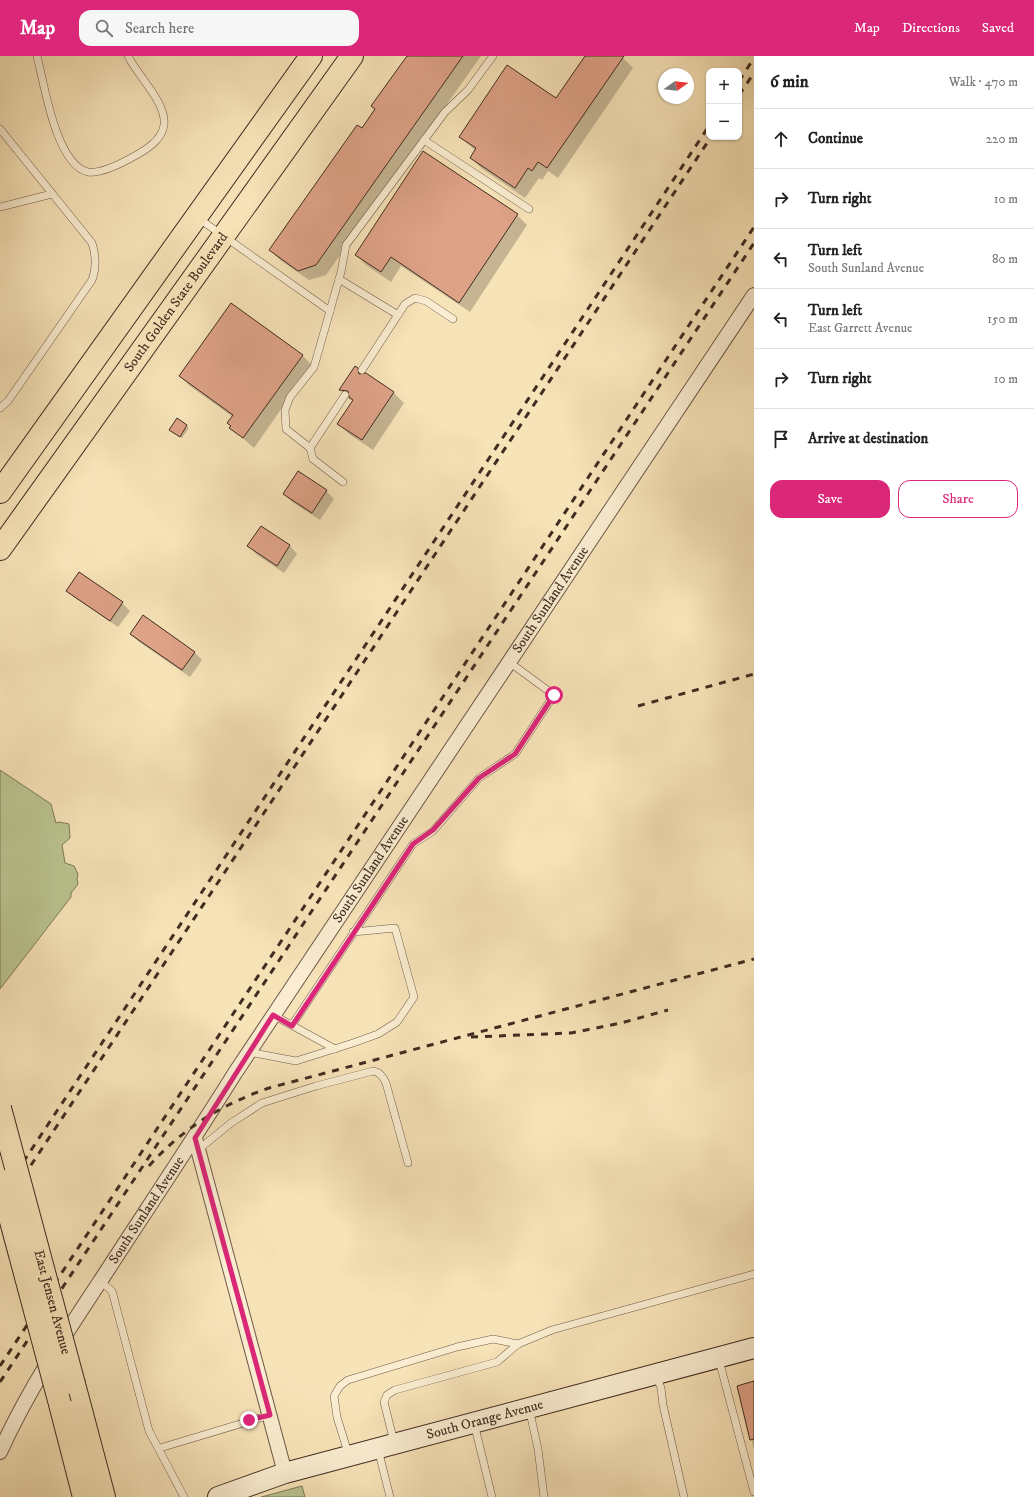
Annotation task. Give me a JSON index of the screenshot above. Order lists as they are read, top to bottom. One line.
{"streets":{"main road":["South Golden State Boulevard","East Jensen Avenue"],"street":["South Sunland Avenue","South Orange Avenue"]},"north":"right","page":{"header":"Map","search":"Search here","nav":["Map","Directions","Saved"],"heading":["6 min","Walk · 470 m"],"map_buttons":["+","−"],"list":[["Continue","220 m"],["Turn right","10 m"],["Turn left","South Sunland Avenue","80 m"],["Turn left","East Garrett Avenue","150 m"],["Turn right","10 m"],"Arrive at destination"],"buttons":["Save","Share"]}}
